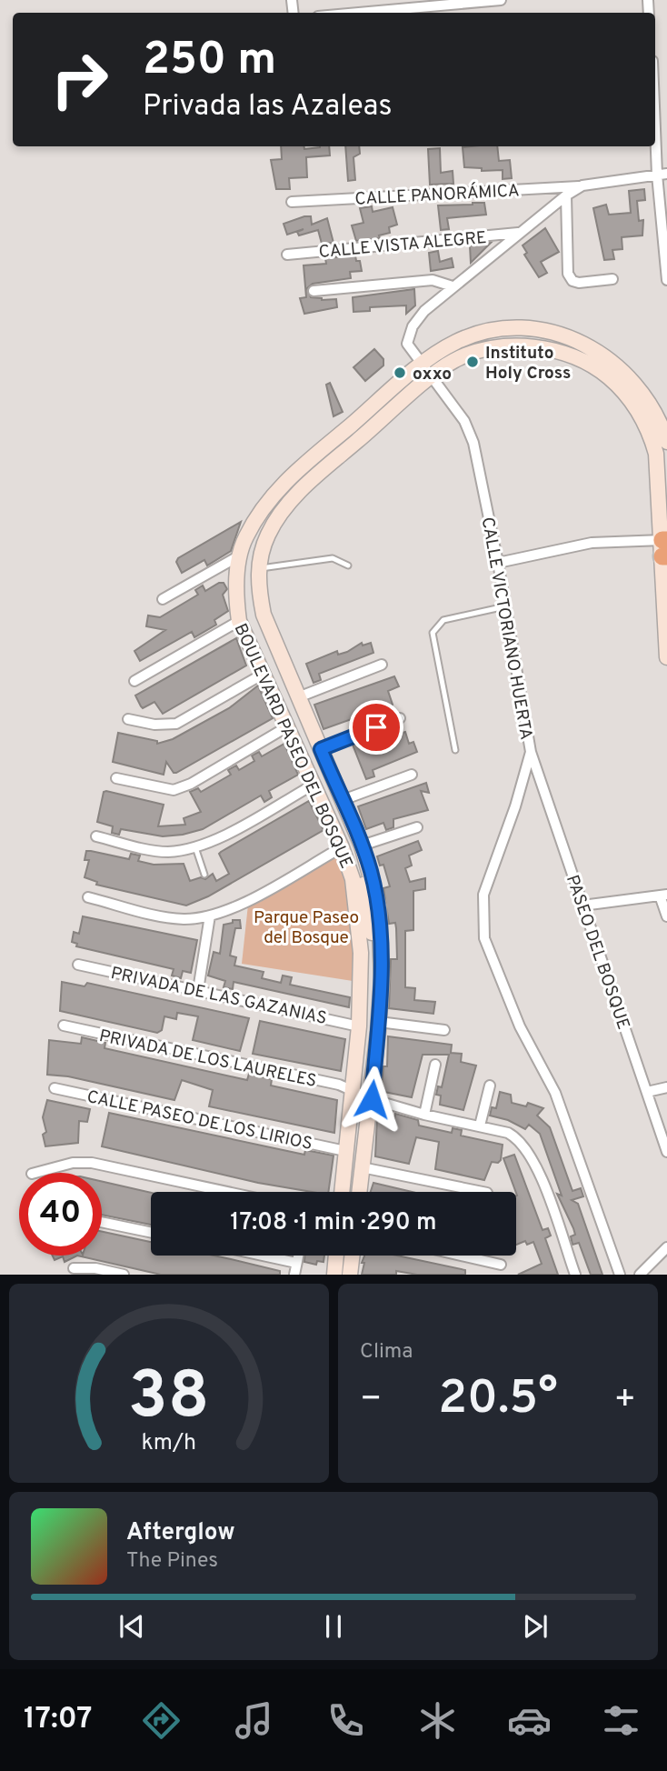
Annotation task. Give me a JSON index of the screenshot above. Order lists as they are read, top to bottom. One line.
{"streets":{"street":["CALLE PANORÁMICA","CALLE VISTA ALEGRE","CALLE VICTORIANO HUERTA","BOULEVARD PASEO DEL BOSQUE","PASEO DEL BOSQUE","PRIVADA DE LAS GAZANIAS","PRIVADA DE LOS LAURELES","CALLE PASEO DE LOS LIRIOS"]},"crossings":[["CALLE PANORÁMICA","CALLE VICTORIANO HUERTA"],["CALLE VISTA ALEGRE","CALLE VICTORIANO HUERTA"],["CALLE VICTORIANO HUERTA","BOULEVARD PASEO DEL BOSQUE"],["CALLE VICTORIANO HUERTA","PASEO DEL BOSQUE"],["BOULEVARD PASEO DEL BOSQUE","PRIVADA DE LAS GAZANIAS"],["BOULEVARD PASEO DEL BOSQUE","PRIVADA DE LOS LAURELES"],["BOULEVARD PASEO DEL BOSQUE","CALLE PASEO DE LOS LIRIOS"]],"parks":["Parque Paseo del Bosque"],"places":["Instituto Holy Cross","oxxo"],"page":{"turn":["250 m","Privada las Azaleas"],"limit":"40","trip":"17:08 · 1 min · 290 m","tile":"Clima","heat":["−","20.5°","+"],"song":["Afterglow","The Pines"],"tabs":"17:07","gauge":["38","km/h"]}}
